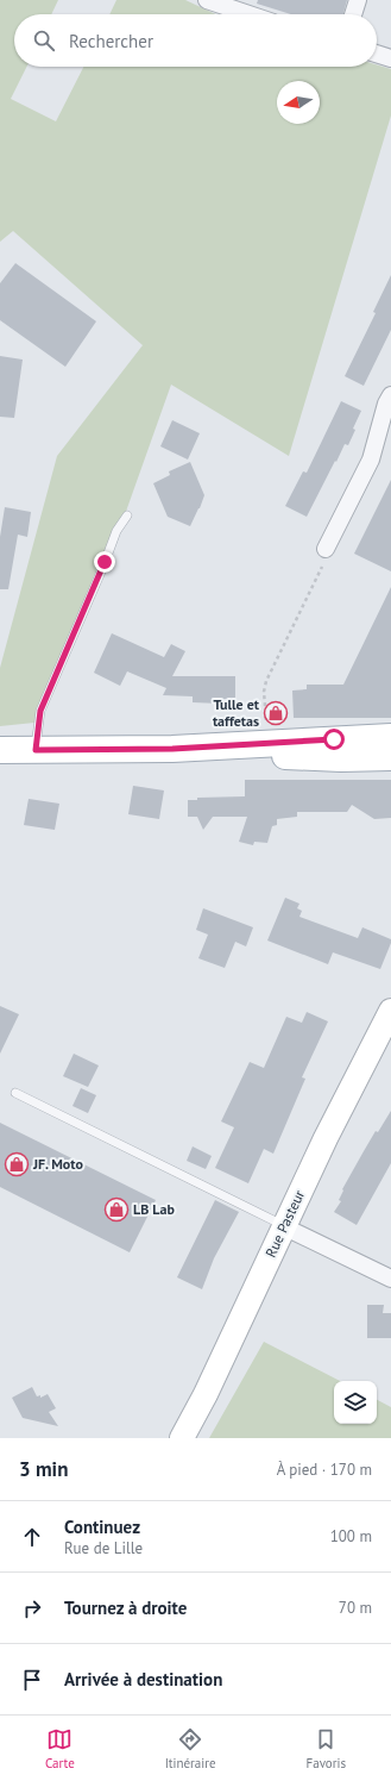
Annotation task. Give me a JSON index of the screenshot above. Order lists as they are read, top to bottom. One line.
{"streets":{"main road":["Rue Pasteur"]},"places":{"shop":["Tulle et taffetas","JF. Moto","LB Lab"]},"north":"left","page":{"search":"Rechercher","heading":["3 min","À pied · 170 m"],"list":[["Continuez","Rue de Lille","100 m"],["Tournez à droite","70 m"],"Arrivée à destination"],"nav":["Carte","Itinéraire","Favoris"]}}
